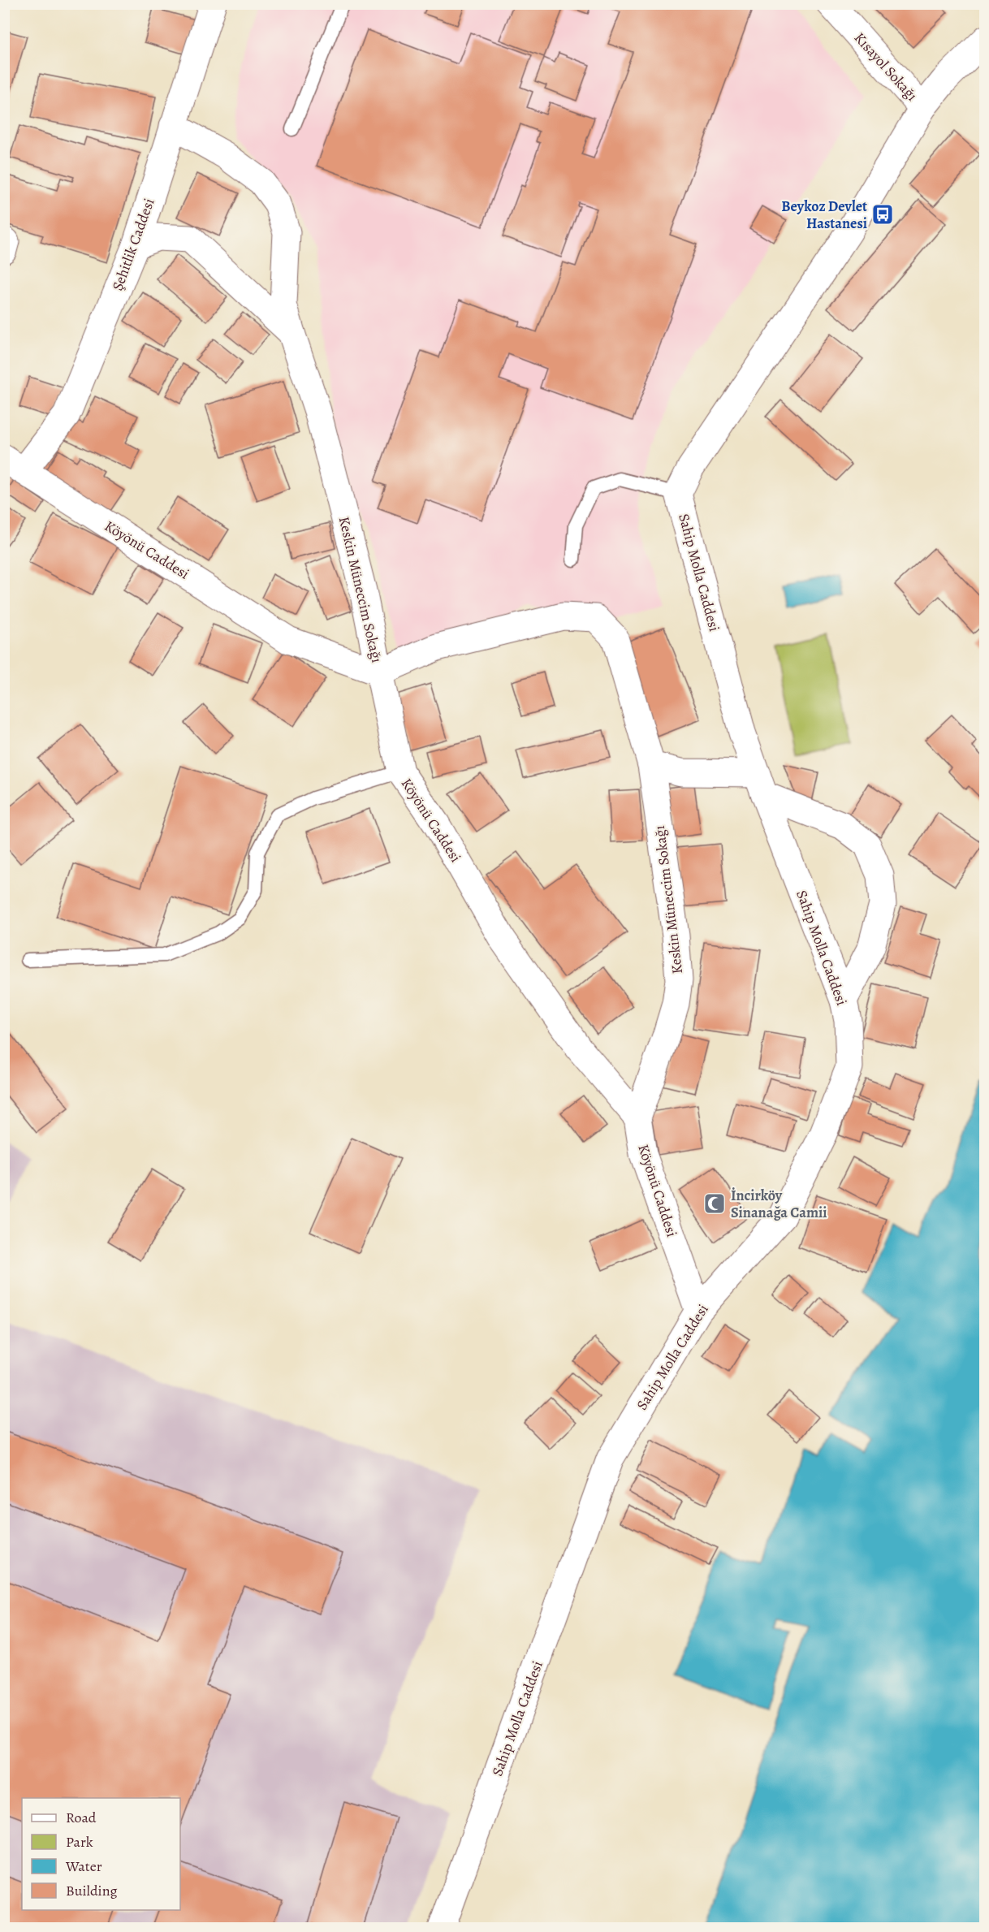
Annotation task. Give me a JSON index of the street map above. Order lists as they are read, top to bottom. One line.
{"streets":{"street":["Kısayol Sokağı","Şehitlik Caddesi","Köyönü Caddesi","Sahip Molla Caddesi","Keskin Müneccim Sokağı"]},"crossings":[["Kısayol Sokağı","Sahip Molla Caddesi"],["Şehitlik Caddesi","Köyönü Caddesi"],["Şehitlik Caddesi","Keskin Müneccim Sokağı"],["Köyönü Caddesi","Sahip Molla Caddesi"],["Köyönü Caddesi","Keskin Müneccim Sokağı"]],"places":{"bus stop":["Beykoz Devlet Hastanesi"],"mosque":["İncirköy Sinanağa Camii"]},"legend":["Road","Park","Water","Building"]}
